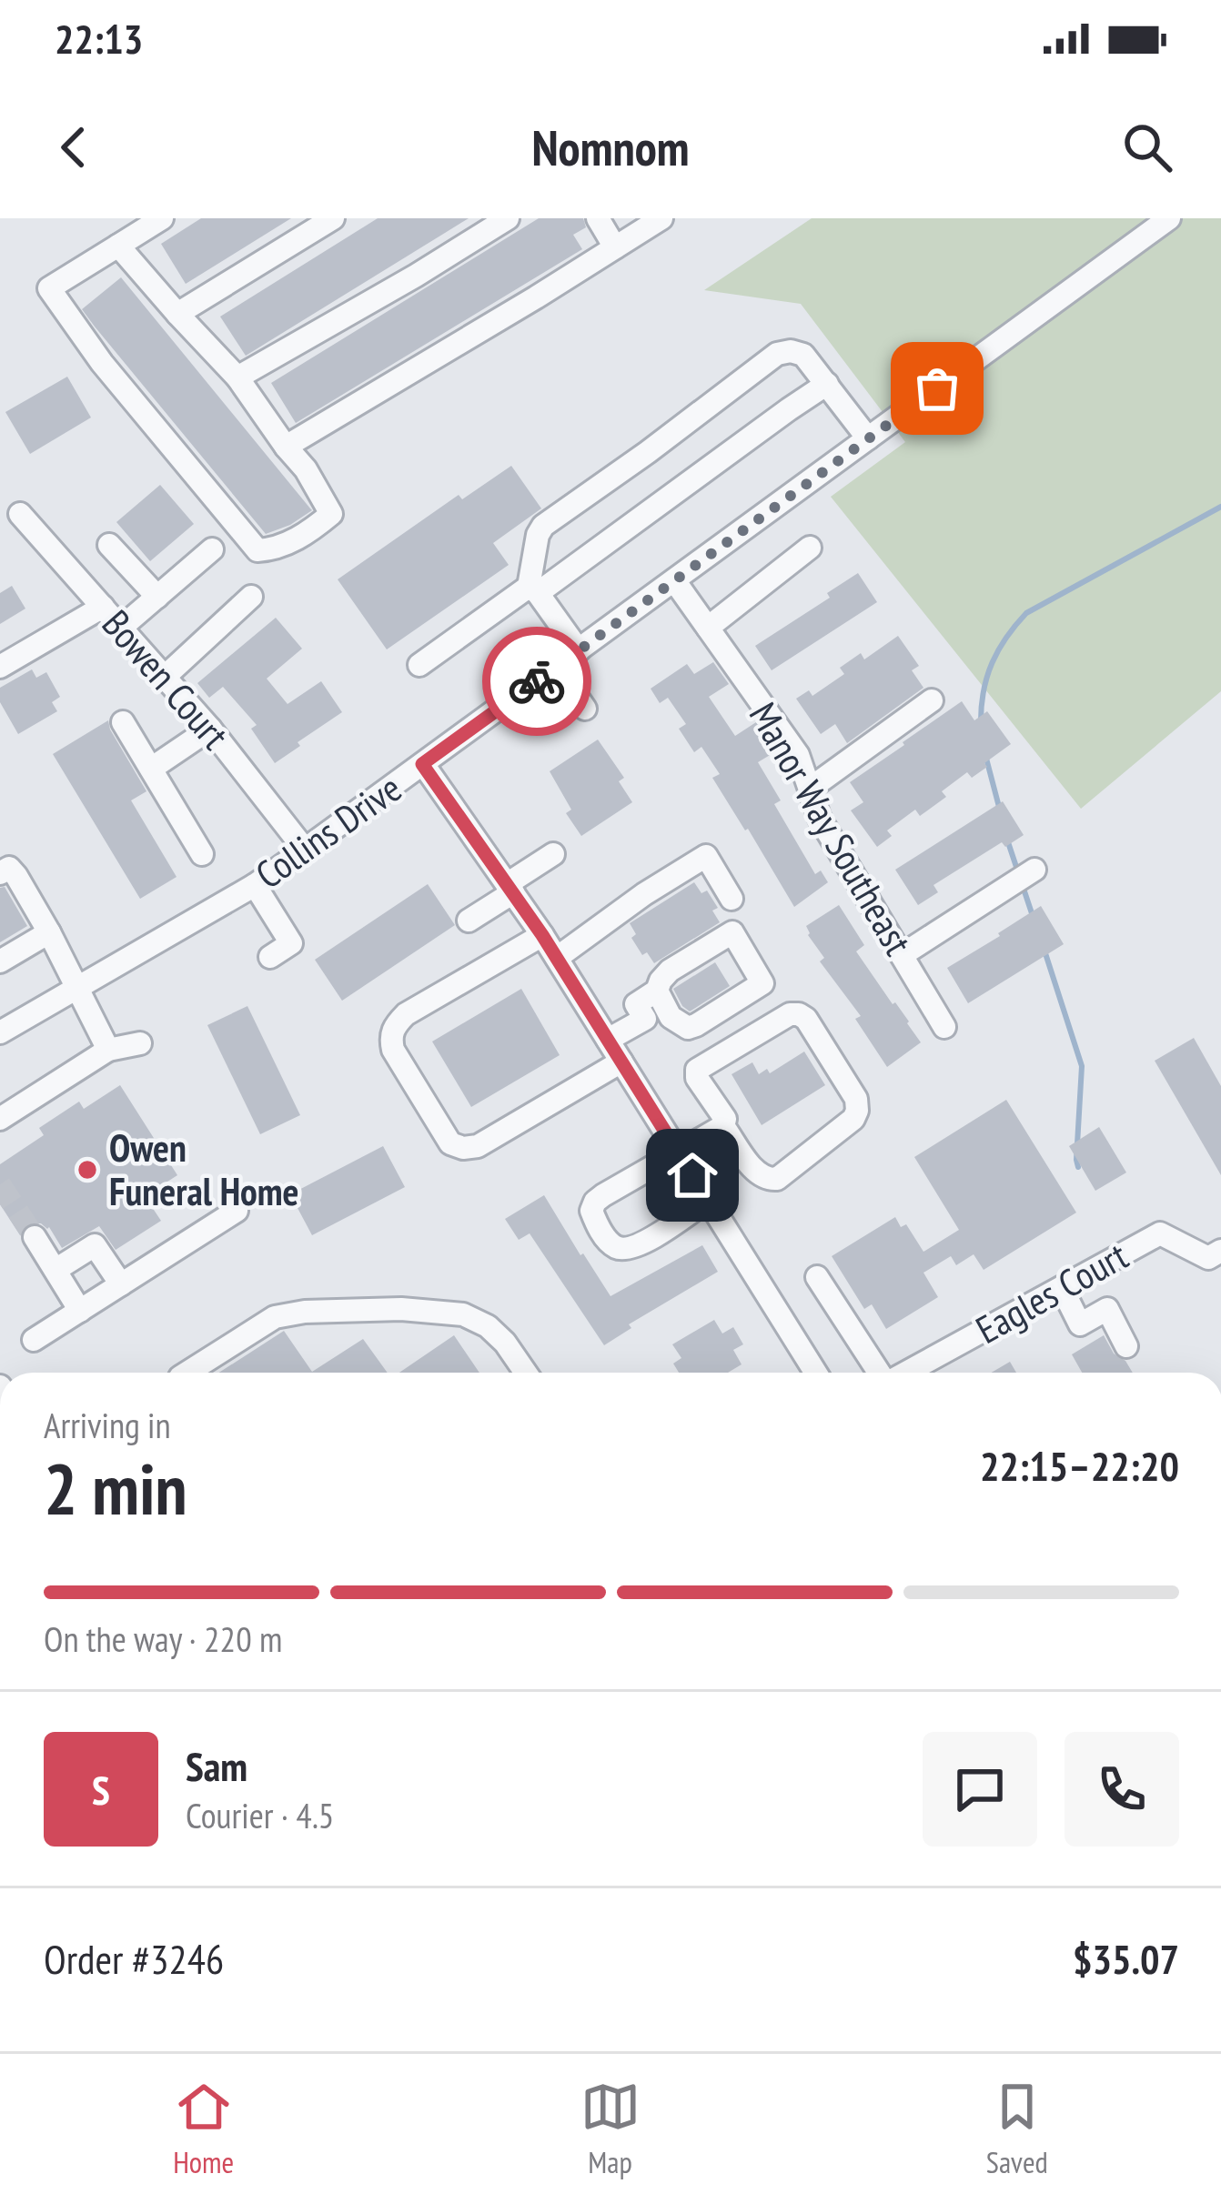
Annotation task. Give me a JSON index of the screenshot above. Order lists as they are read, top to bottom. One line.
{"streets":{"street":["Bowen Court","Manor Way Southeast","Collins Drive","Eagles Court"]},"crossings":[["Bowen Court","Collins Drive"],["Manor Way Southeast","Collins Drive"]],"places":["Owen Funeral Home"],"page":{"status":"22:13","header":"Nomnom","heading":["2 min","Arriving in","22:15–22:20"],"panel":["Sam","Courier · 4.5","Order #3246","$35.07"],"bar":"On the way · 220 m","round":"S","tabs":["Home","Map","Saved"]}}
